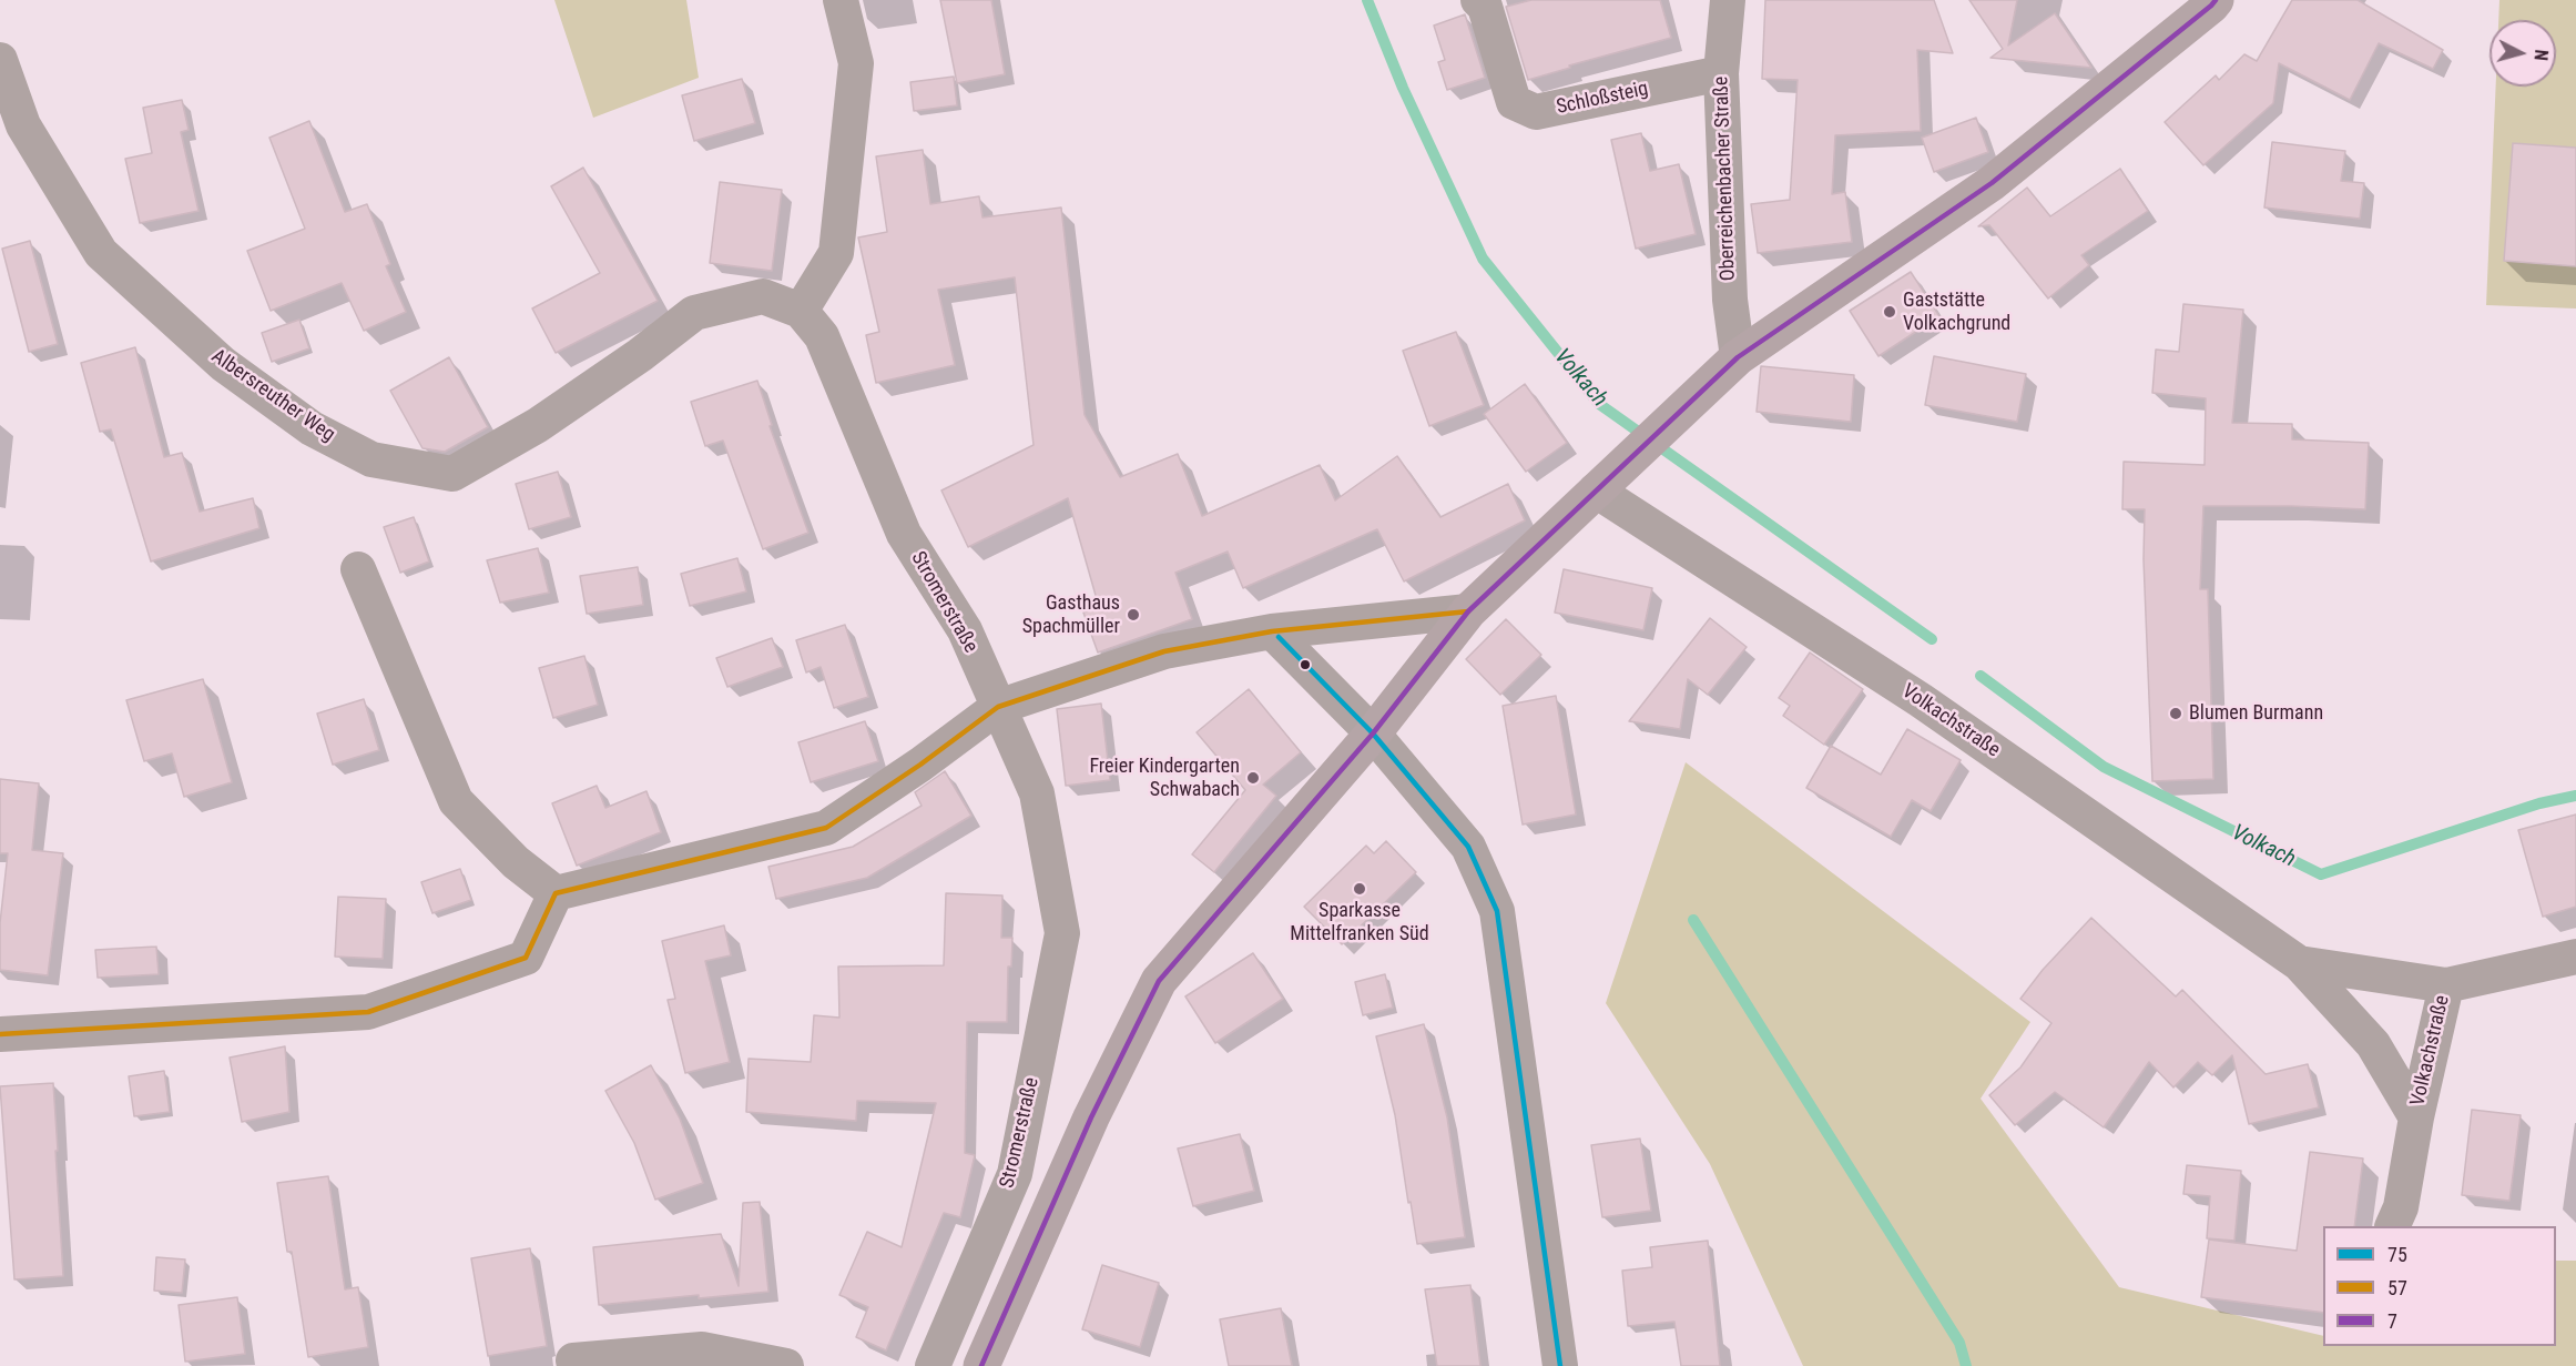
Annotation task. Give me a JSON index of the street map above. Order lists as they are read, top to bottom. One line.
{"streets":{"street":["Schloßsteig","Oberreichenbacher Straße","Albersreuther Weg","Stromerstraße","Volkachstraße"]},"crossings":[["Schloßsteig","Oberreichenbacher Straße"],["Albersreuther Weg","Stromerstraße"]],"water":["Volkach"],"places":["Gaststätte Volkachgrund","Gasthaus Spachmüller","Blumen Burmann","Freier Kindergarten Schwabach","Sparkasse Mittelfranken Süd"],"lines":["transit line 7","transit line 57","transit line 75"],"legend":["75","57","7"],"north":"right"}
